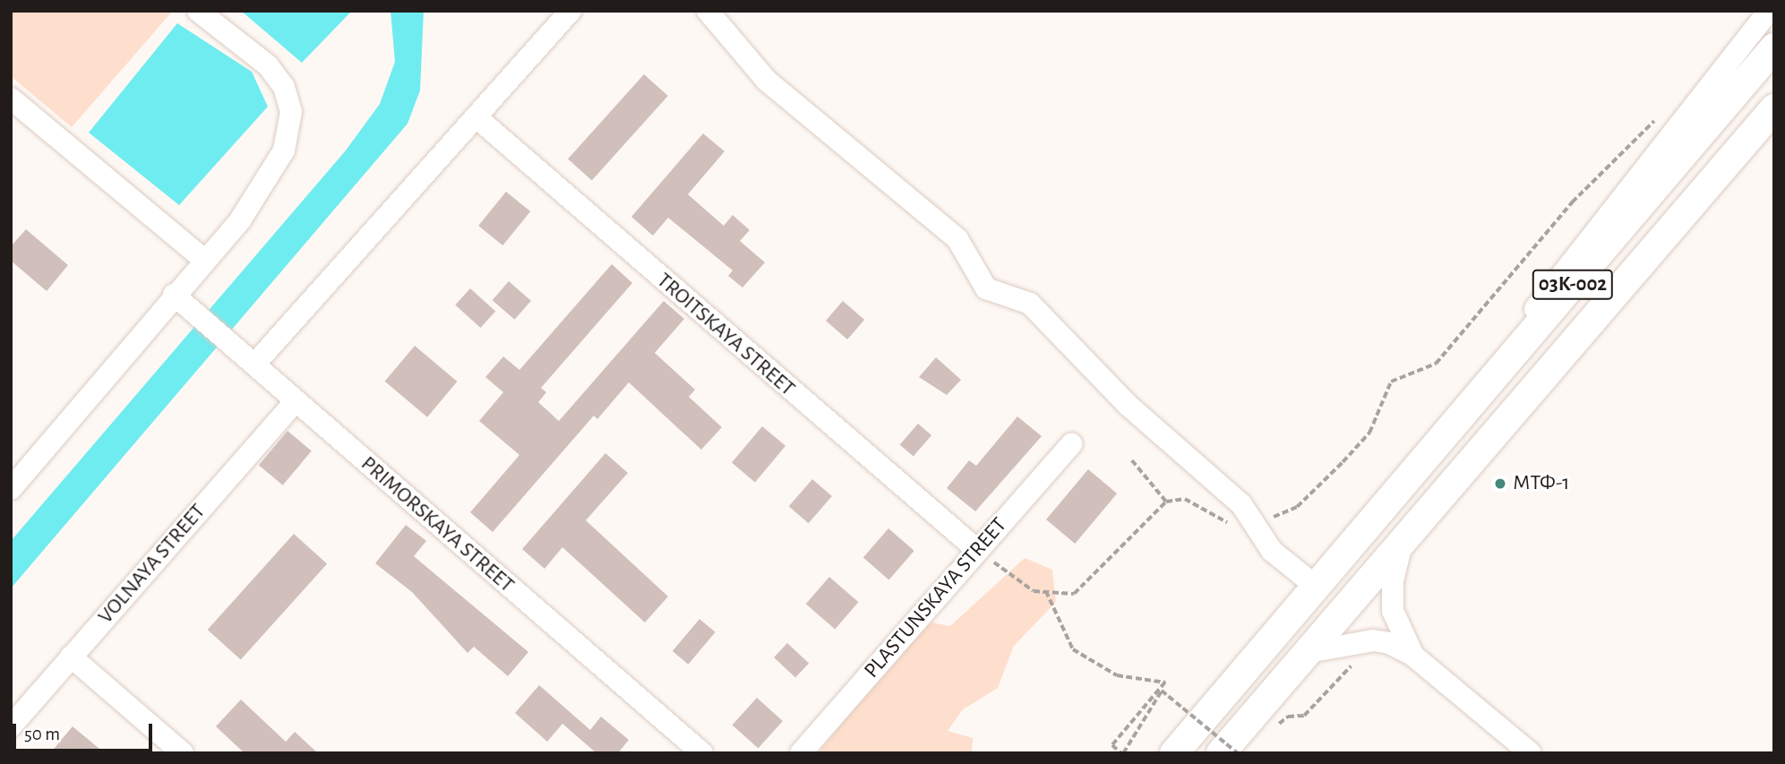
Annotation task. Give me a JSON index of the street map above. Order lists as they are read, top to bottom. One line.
{"streets":{"main road":["03К-002"],"street":["TROITSKAYA STREET","PRIMORSKAYA STREET","VOLNAYA STREET","PLASTUNSKAYA STREET"]},"crossings":[["TROITSKAYA STREET","PLASTUNSKAYA STREET"],["PRIMORSKAYA STREET","VOLNAYA STREET"]],"places":["МТФ-1"],"scale_bar":"50 m"}
